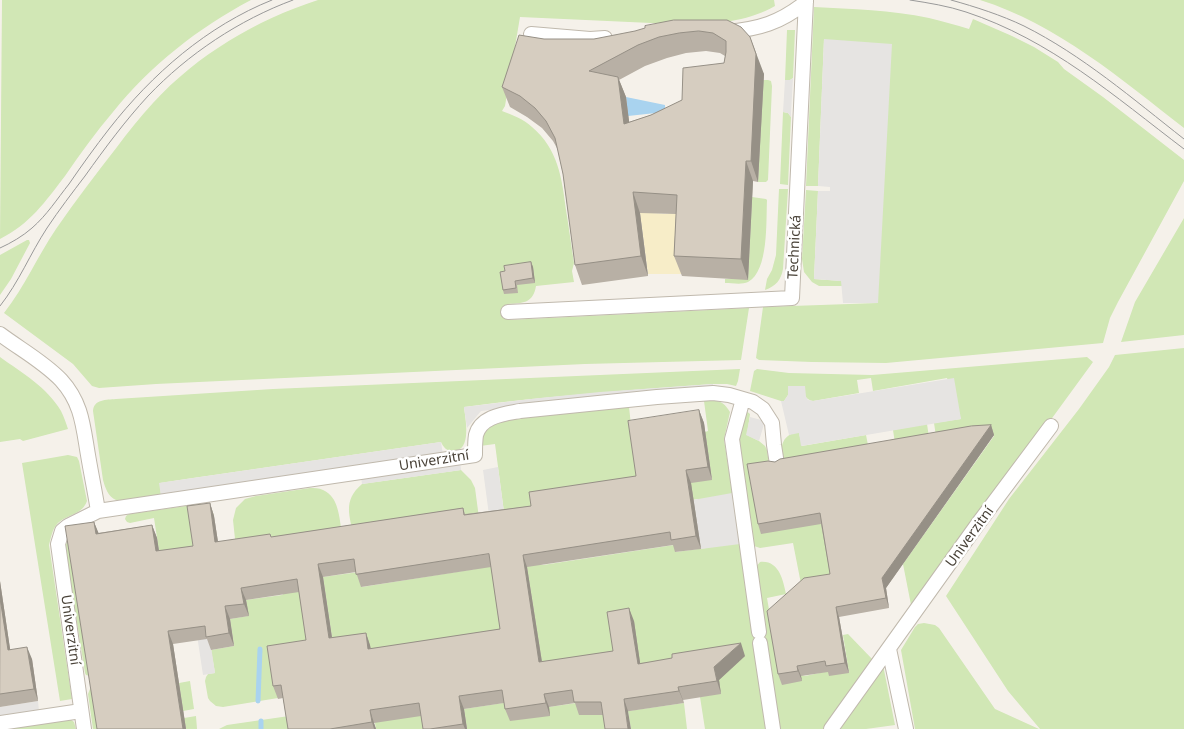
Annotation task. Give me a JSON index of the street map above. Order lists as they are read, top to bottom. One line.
{"streets":{"street":["Technická","Univerzitní"]}}
